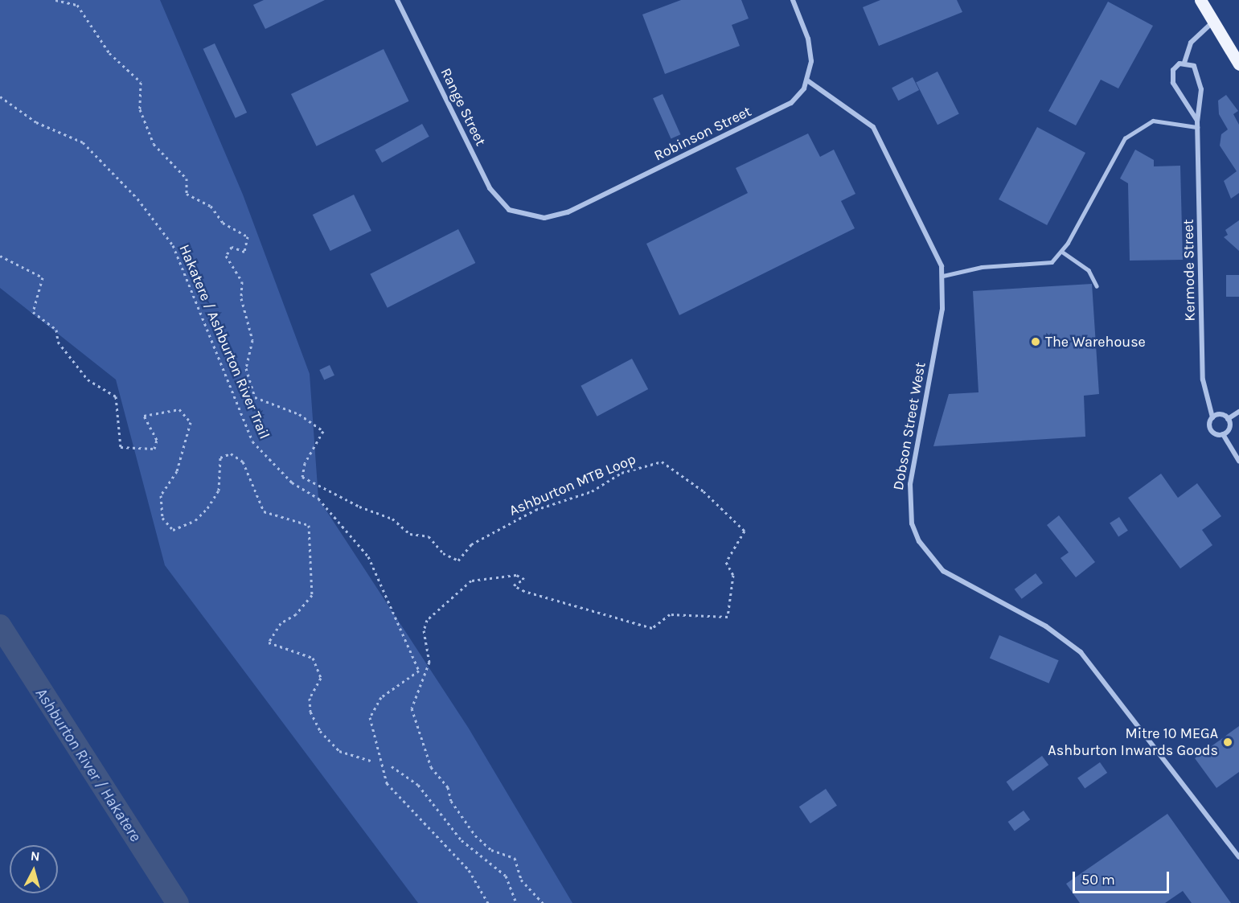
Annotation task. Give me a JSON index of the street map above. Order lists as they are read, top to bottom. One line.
{"streets":{"street":["Range Street","Robinson Street","Kermode Street","Dobson Street West"],"path":["Hakatere / Ashburton River Trail","Ashburton MTB Loop"]},"crossings":[["Range Street","Robinson Street"],["Robinson Street","Dobson Street West"]],"water":["Ashburton River / Hakatere"],"places":["The Warehouse","Mitre 10 MEGA Ashburton Inwards Goods"],"scale_bar":"50 m","north":"top"}
